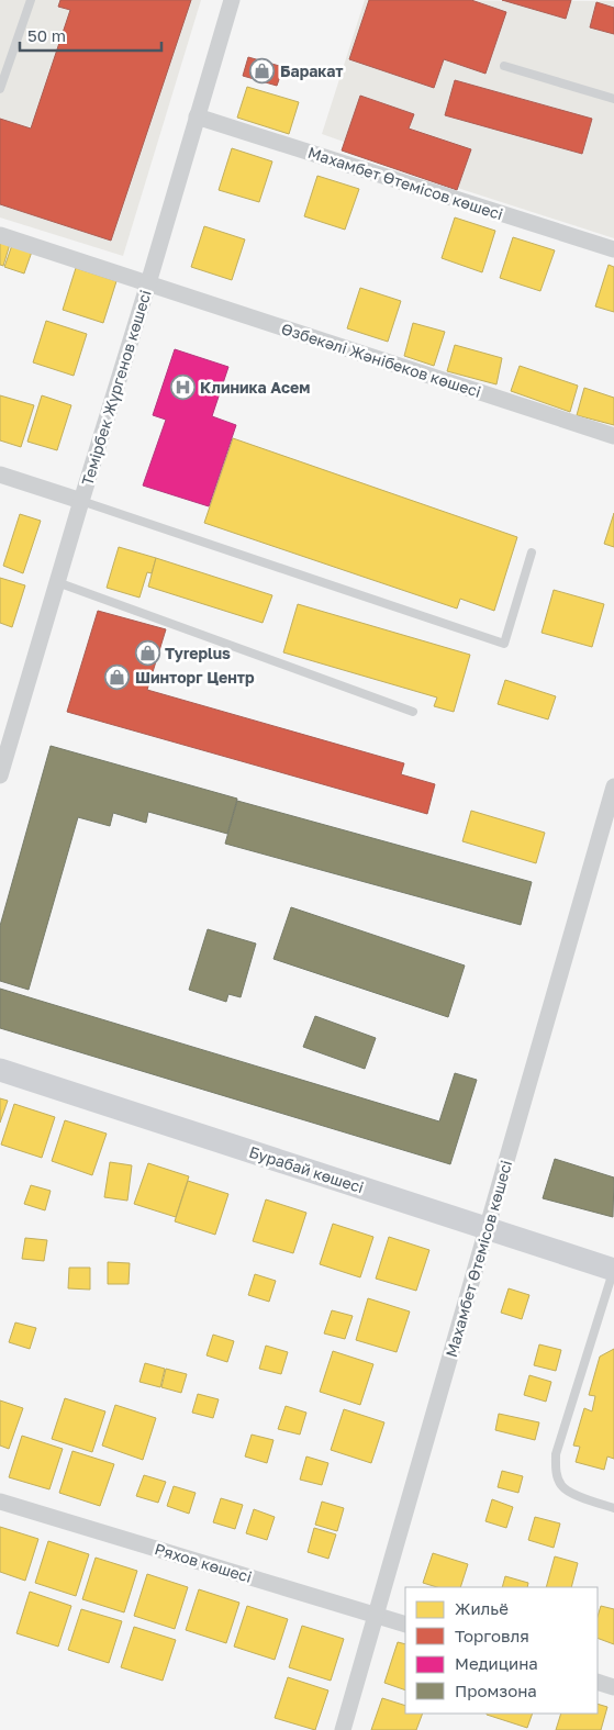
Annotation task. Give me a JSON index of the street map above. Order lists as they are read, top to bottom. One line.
{"streets":{"street":["Махамбет Өтемісов көшесі","Өзбекәлі Жәнібеков көшесі","Темірбек Жүргенов көшесі","Бурабай көшесі","Ряхов көшесі"]},"crossings":[["Махамбет Өтемісов көшесі","Темірбек Жүргенов көшесі"],["Махамбет Өтемісов көшесі","Бурабай көшесі"],["Махамбет Өтемісов көшесі","Ряхов көшесі"],["Өзбекәлі Жәнібеков көшесі","Темірбек Жүргенов көшесі"]],"places":{"shop":["Баракат","Tyreplus","Шинторг Центр"],"hospital":["Клиника Асем"]},"legend":["Жильё","Торговля","Медицина","Промзона"],"scale_bar":"50 m"}
